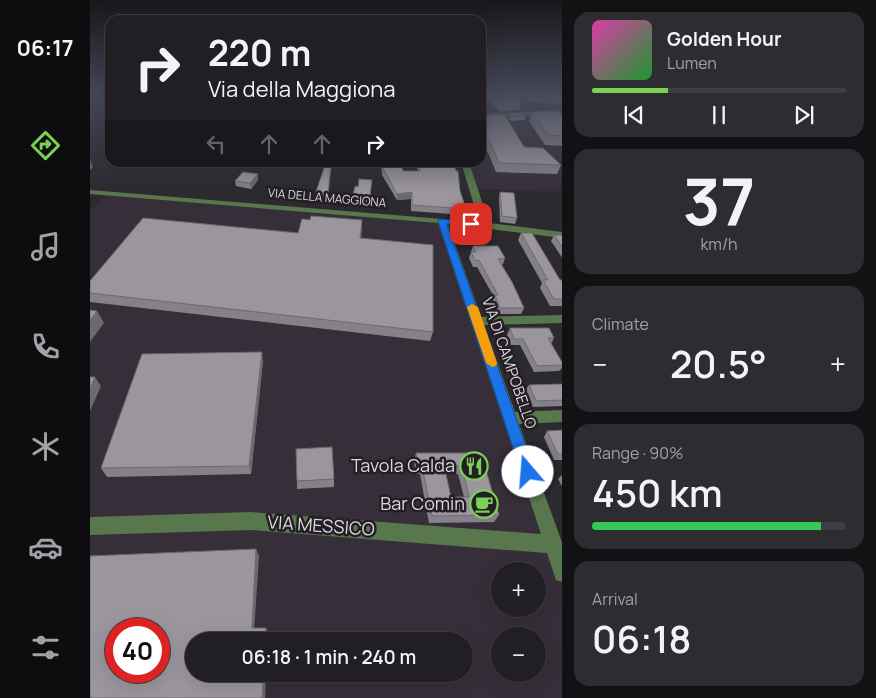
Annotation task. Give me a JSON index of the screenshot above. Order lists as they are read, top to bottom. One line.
{"streets":{"street":["VIA DELLA MAGGIONA","VIA DI CAMPOBELLO","VIA MESSICO"]},"crossings":[["VIA DELLA MAGGIONA","VIA DI CAMPOBELLO"],["VIA DI CAMPOBELLO","VIA MESSICO"]],"places":{"restaurant":["Tavola Calda"],"cafe":["Bar Comin"]},"page":{"tabs":"06:17","turn":["220 m","Via della Maggiona"],"song":["Golden Hour","Lumen"],"tile":[["37","km/h"],"Climate",["Range · 90%","450 km"],["Arrival","06:18"]],"heat":["−","20.5°","+"],"map_buttons":["+","−"],"limit":"40","trip":"06:18 · 1 min · 240 m"}}
